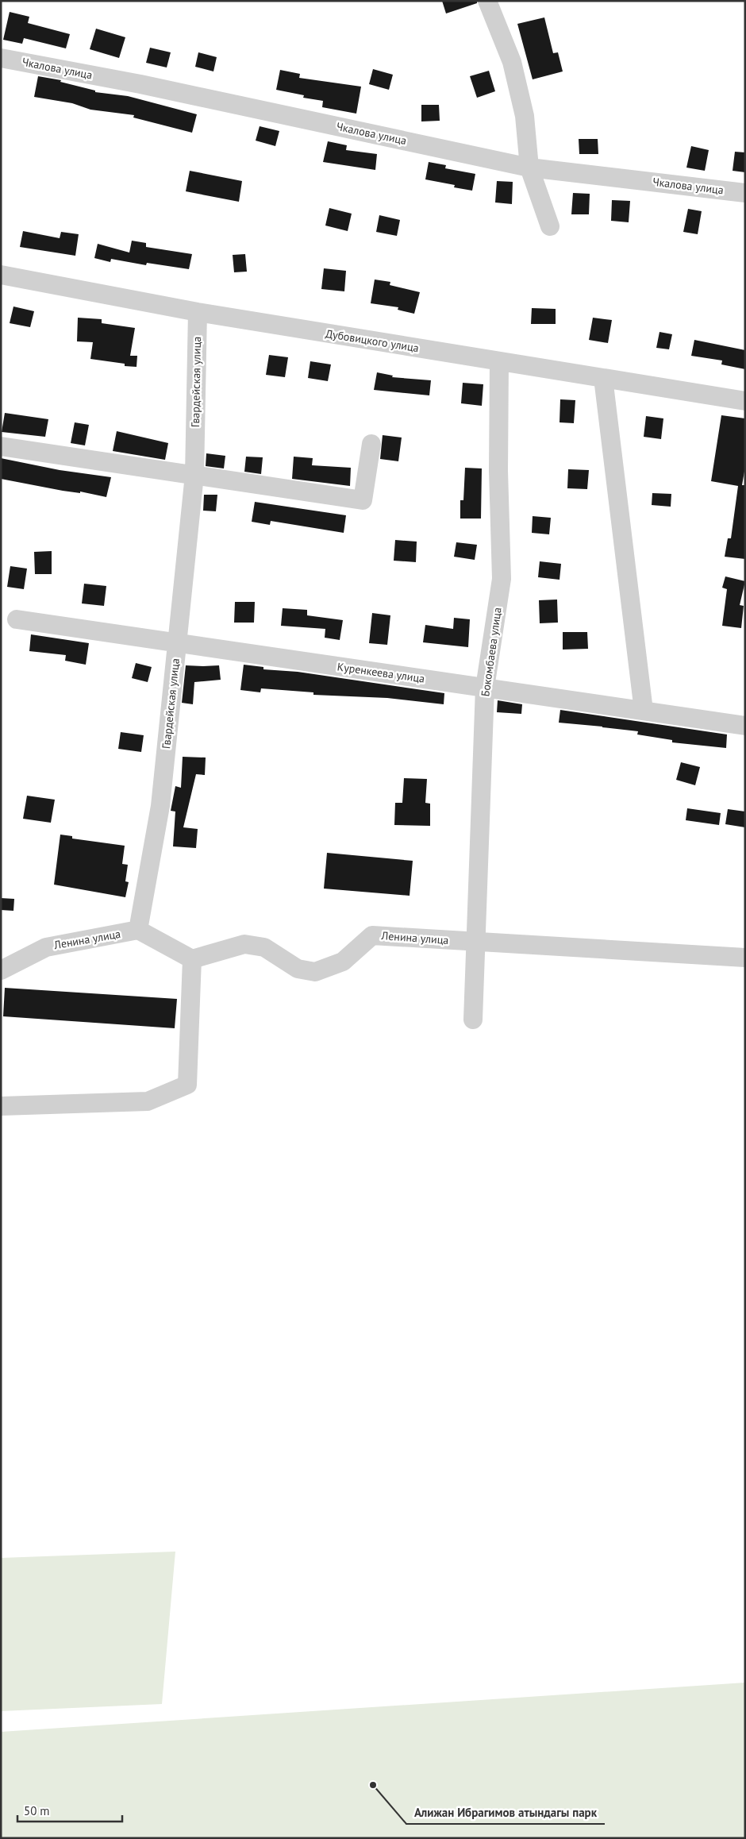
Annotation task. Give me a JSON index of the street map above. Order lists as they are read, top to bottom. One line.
{"streets":{"street":["Чкалова улица","Дубовицкого улица","Гвардейская улица","Бокомбаева улица","Куренкеева улица","Ленина улица"]},"crossings":[["Дубовицкого улица","Гвардейская улица"],["Дубовицкого улица","Бокомбаева улица"],["Гвардейская улица","Куренкеева улица"],["Гвардейская улица","Ленина улица"],["Бокомбаева улица","Куренкеева улица"],["Бокомбаева улица","Ленина улица"]],"places":["Алижан Ибрагимов атындагы парк"],"scale_bar":"50 m"}
